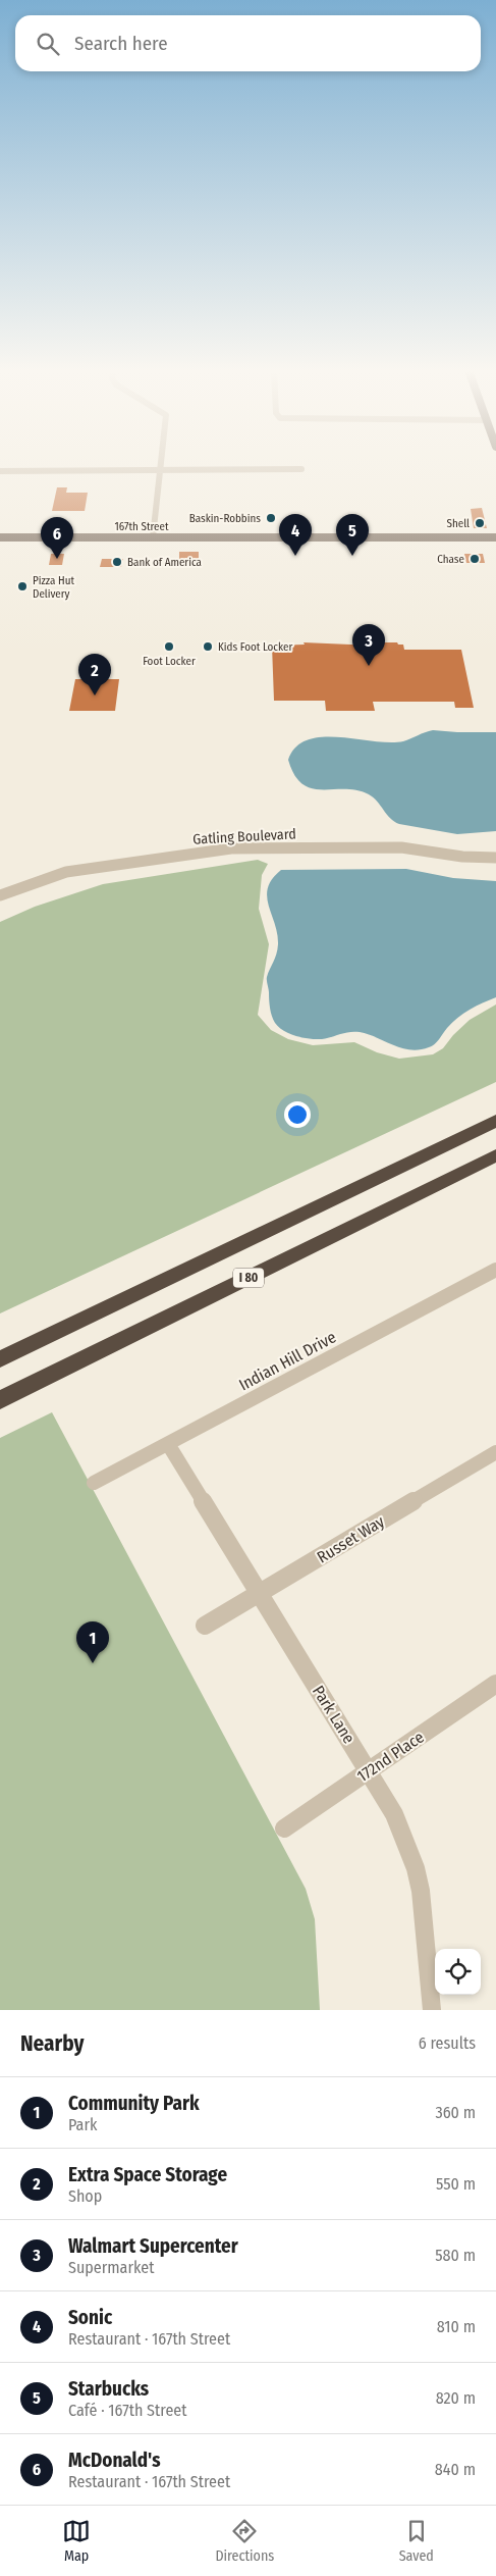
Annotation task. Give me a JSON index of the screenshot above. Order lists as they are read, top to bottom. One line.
{"streets":{"highway":["I 80"],"main road":["167th Street"],"street":["Gatling Boulevard","Indian Hill Drive","Russet Way","Park Lane","172nd Place"]},"crossings":[["Indian Hill Drive","Park Lane"],["Russet Way","Park Lane"],["Park Lane","172nd Place"]],"places":["Baskin-Robbins","Shell","Chase","Bank of America","Pizza Hut Delivery","Foot Locker","Kids Foot Locker"],"page":{"search":"Search here","pins":["4","5","6","3","2","1"],"heading":["Nearby","6 results"],"list":[{"mark":"1","name":"Community Park","note":"Park","value":"360 m"},{"mark":"2","name":"Extra Space Storage","note":"Shop","value":"550 m"},{"mark":"3","name":"Walmart Supercenter","note":"Supermarket","value":"580 m"},{"mark":"4","name":"Sonic","note":"Restaurant · 167th Street","value":"810 m"},{"mark":"5","name":"Starbucks","note":"Café · 167th Street","value":"820 m"},{"mark":"6","name":"McDonald's","note":"Restaurant · 167th Street","value":"840 m"}],"nav":["Map","Directions","Saved"]}}
